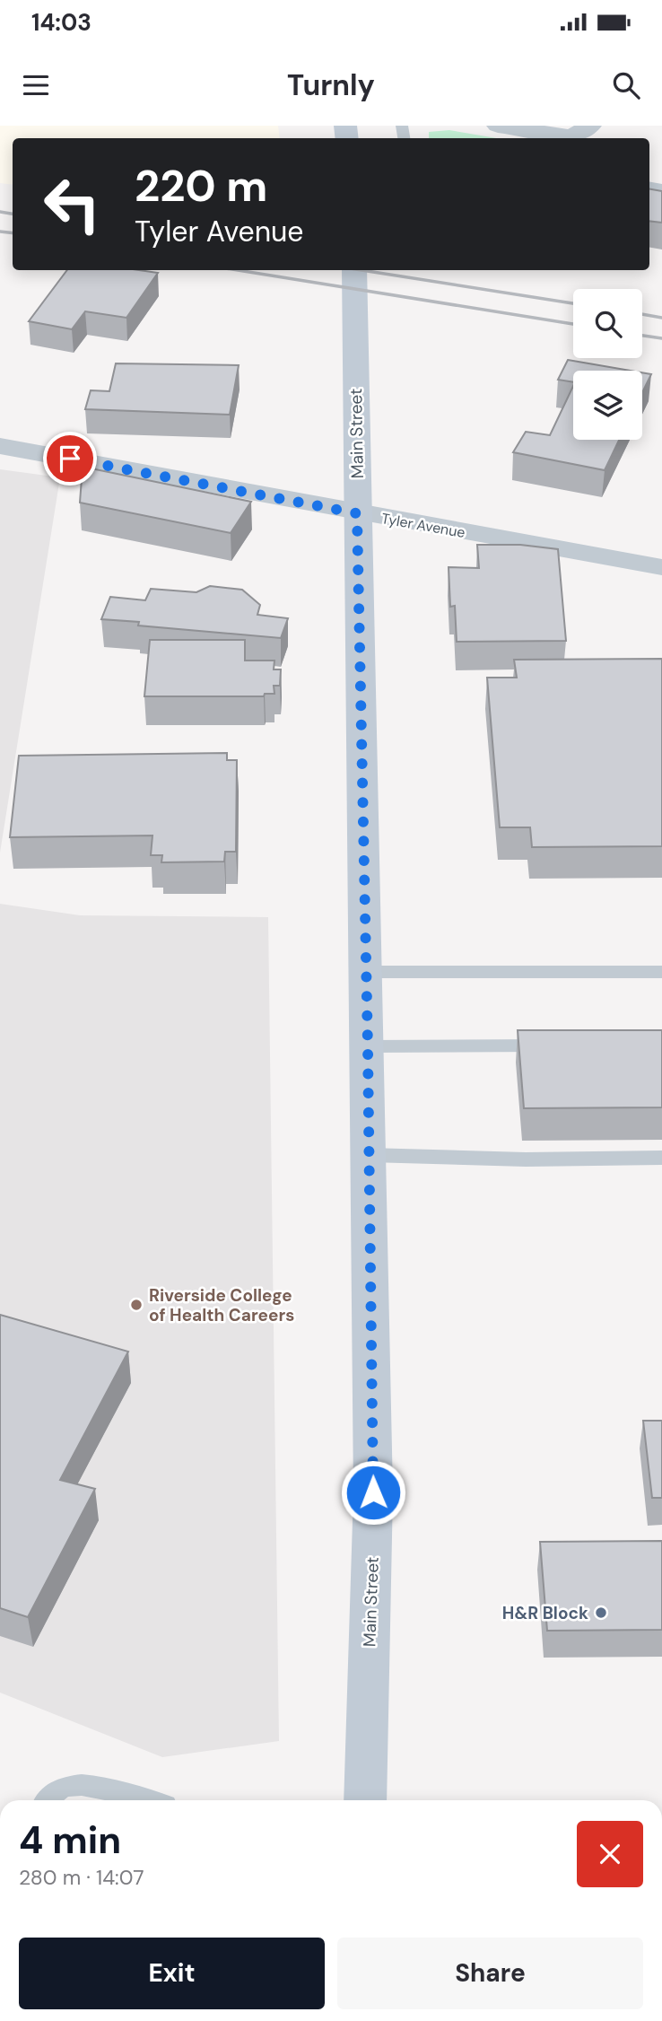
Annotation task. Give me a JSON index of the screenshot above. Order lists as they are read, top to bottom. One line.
{"streets":{"main road":["Main Street"],"street":["Tyler Avenue"]},"crossings":[["Main Street","Tyler Avenue"]],"places":["Riverside College of Health Careers","H&R Block"],"page":{"status":"14:03","header":"Turnly","turn":["220 m","Tyler Avenue"],"heading":["4 min","280 m · 14:07"],"buttons":["Exit","Share"]}}
